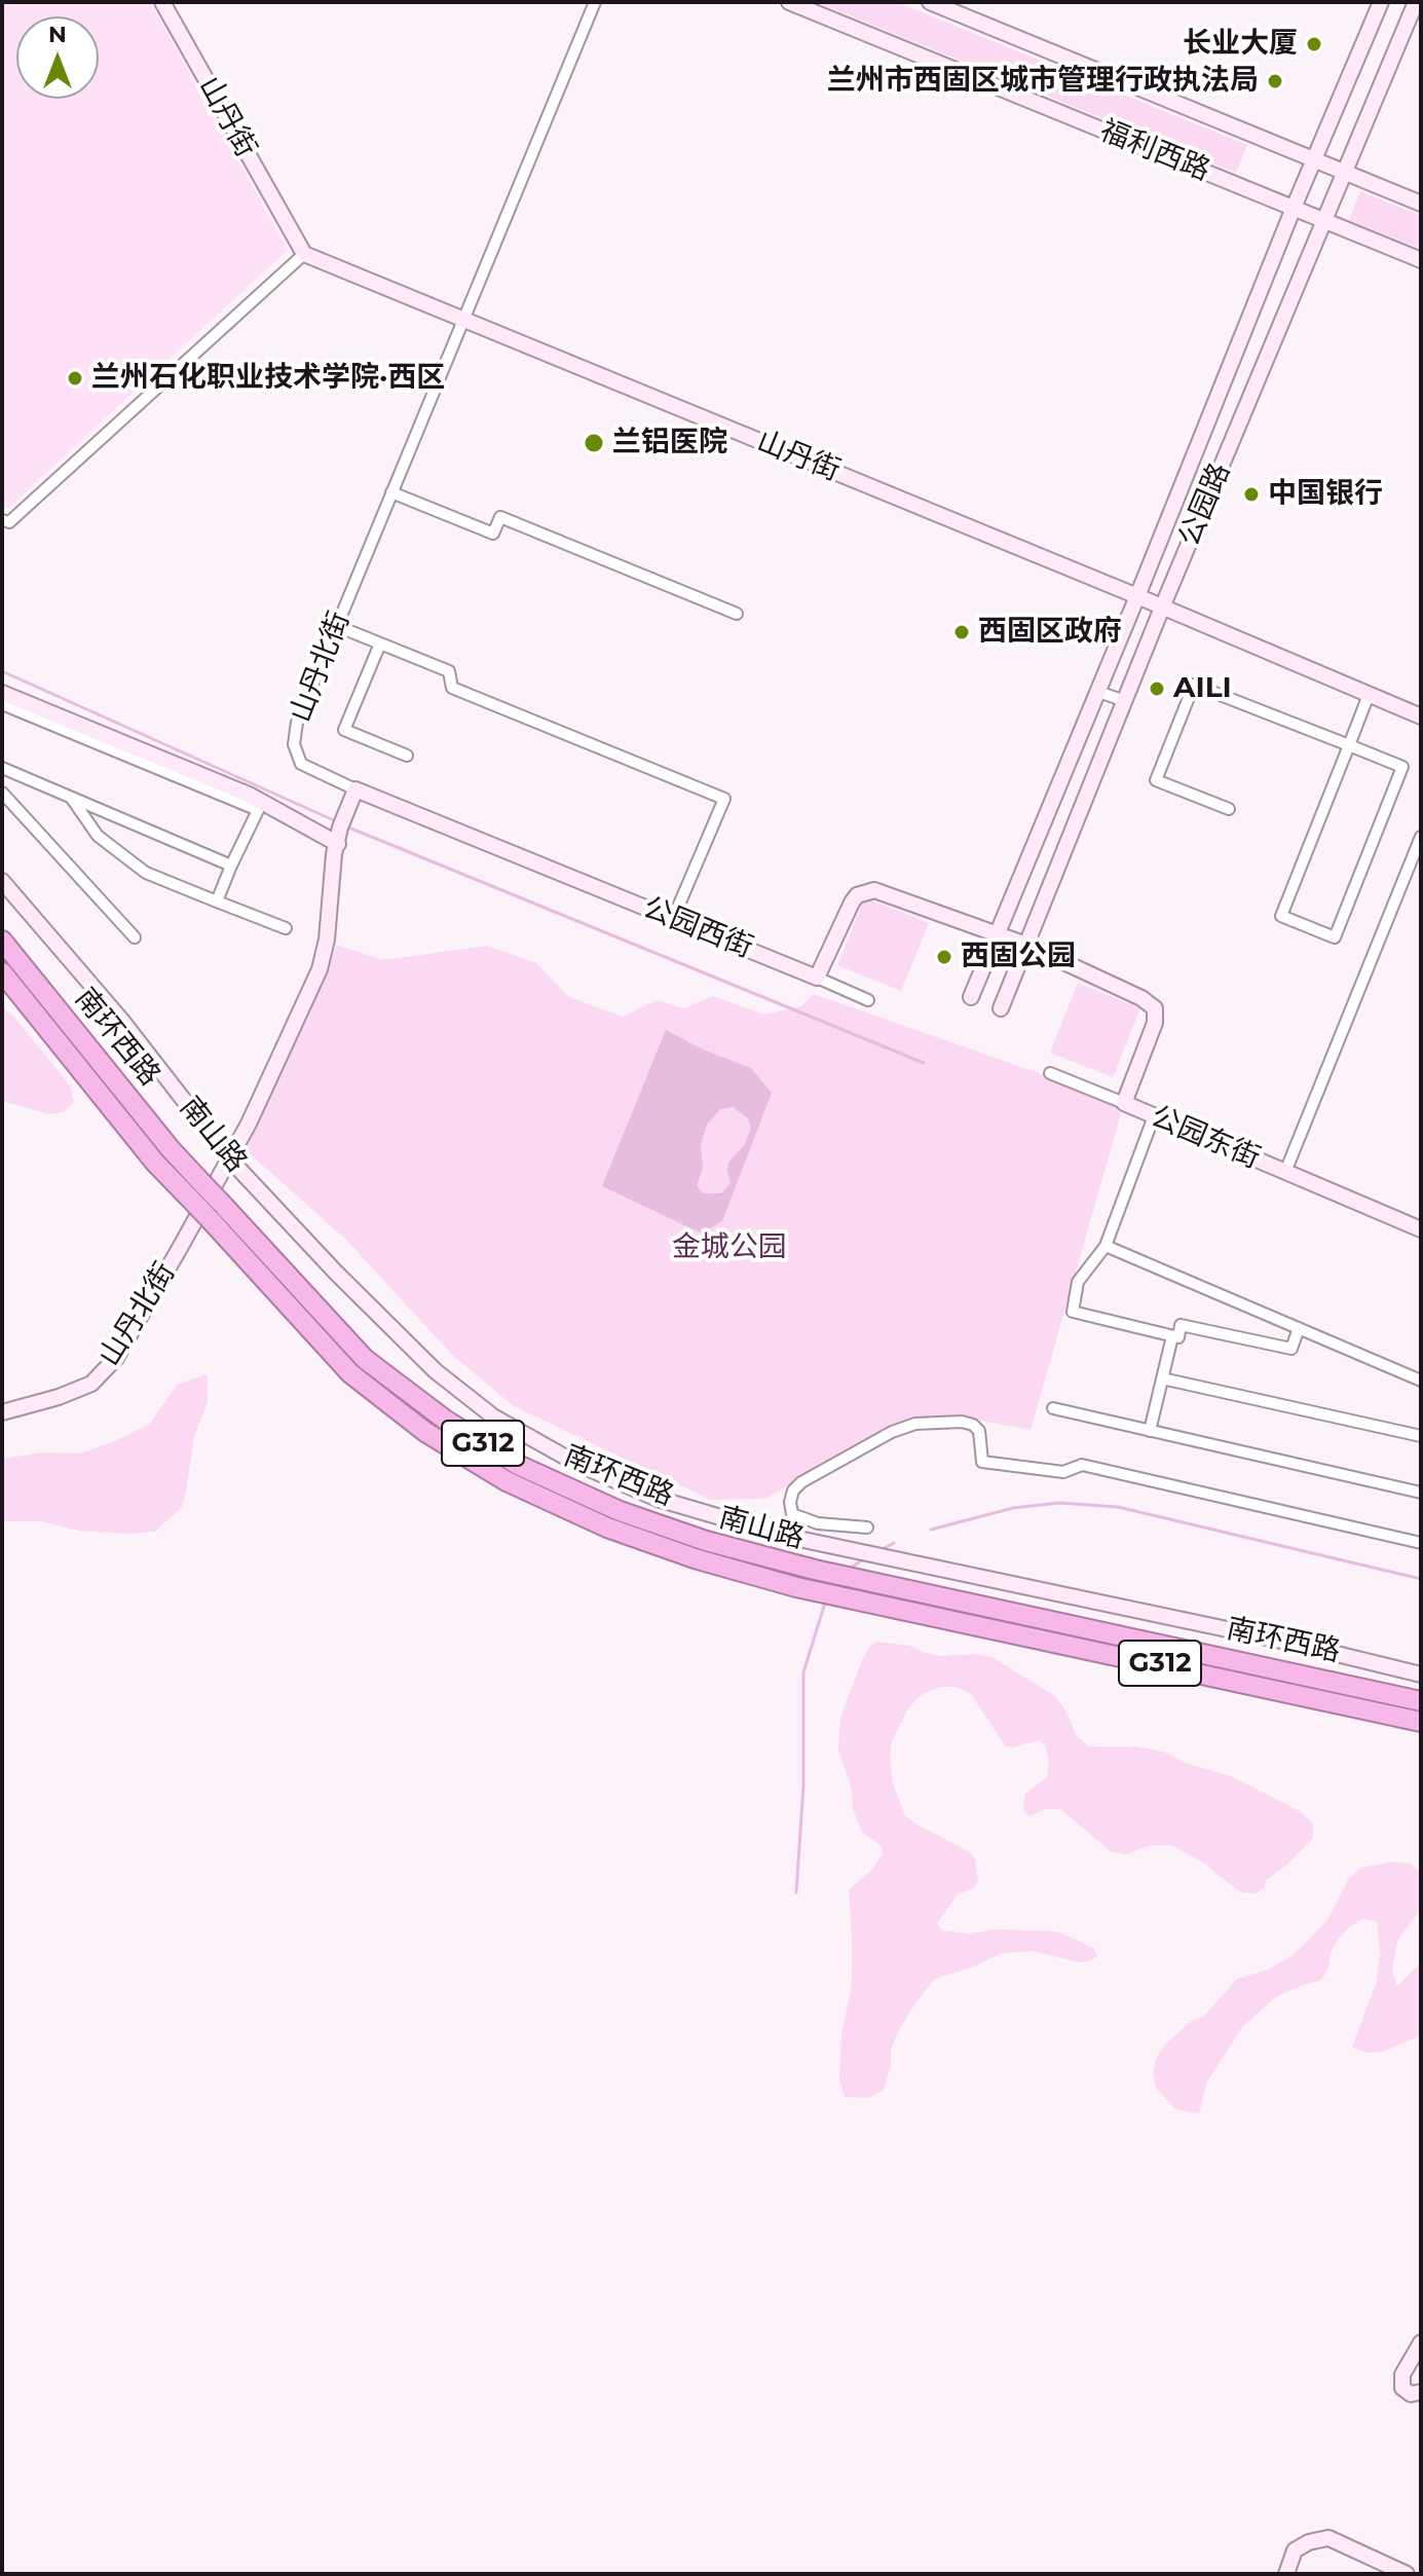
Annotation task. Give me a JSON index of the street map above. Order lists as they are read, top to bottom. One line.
{"streets":{"highway":["南环西路","G312"],"street":["山丹街","福利西路","公园路","山丹北街","公园西街","南山路","公园东街"]},"crossings":[["山丹街","公园路"],["山丹街","山丹北街"],["福利西路","公园路"],["公园路","公园东街"],["山丹北街","公园西街"],["山丹北街","南山路"]],"parks":["金城公园"],"places":["长业大厦","兰州市西固区城市管理行政执法局","兰州石化职业技术学院·西区","兰铝医院","中国银行","西固区政府","AILI","西固公园"],"north":"top"}
